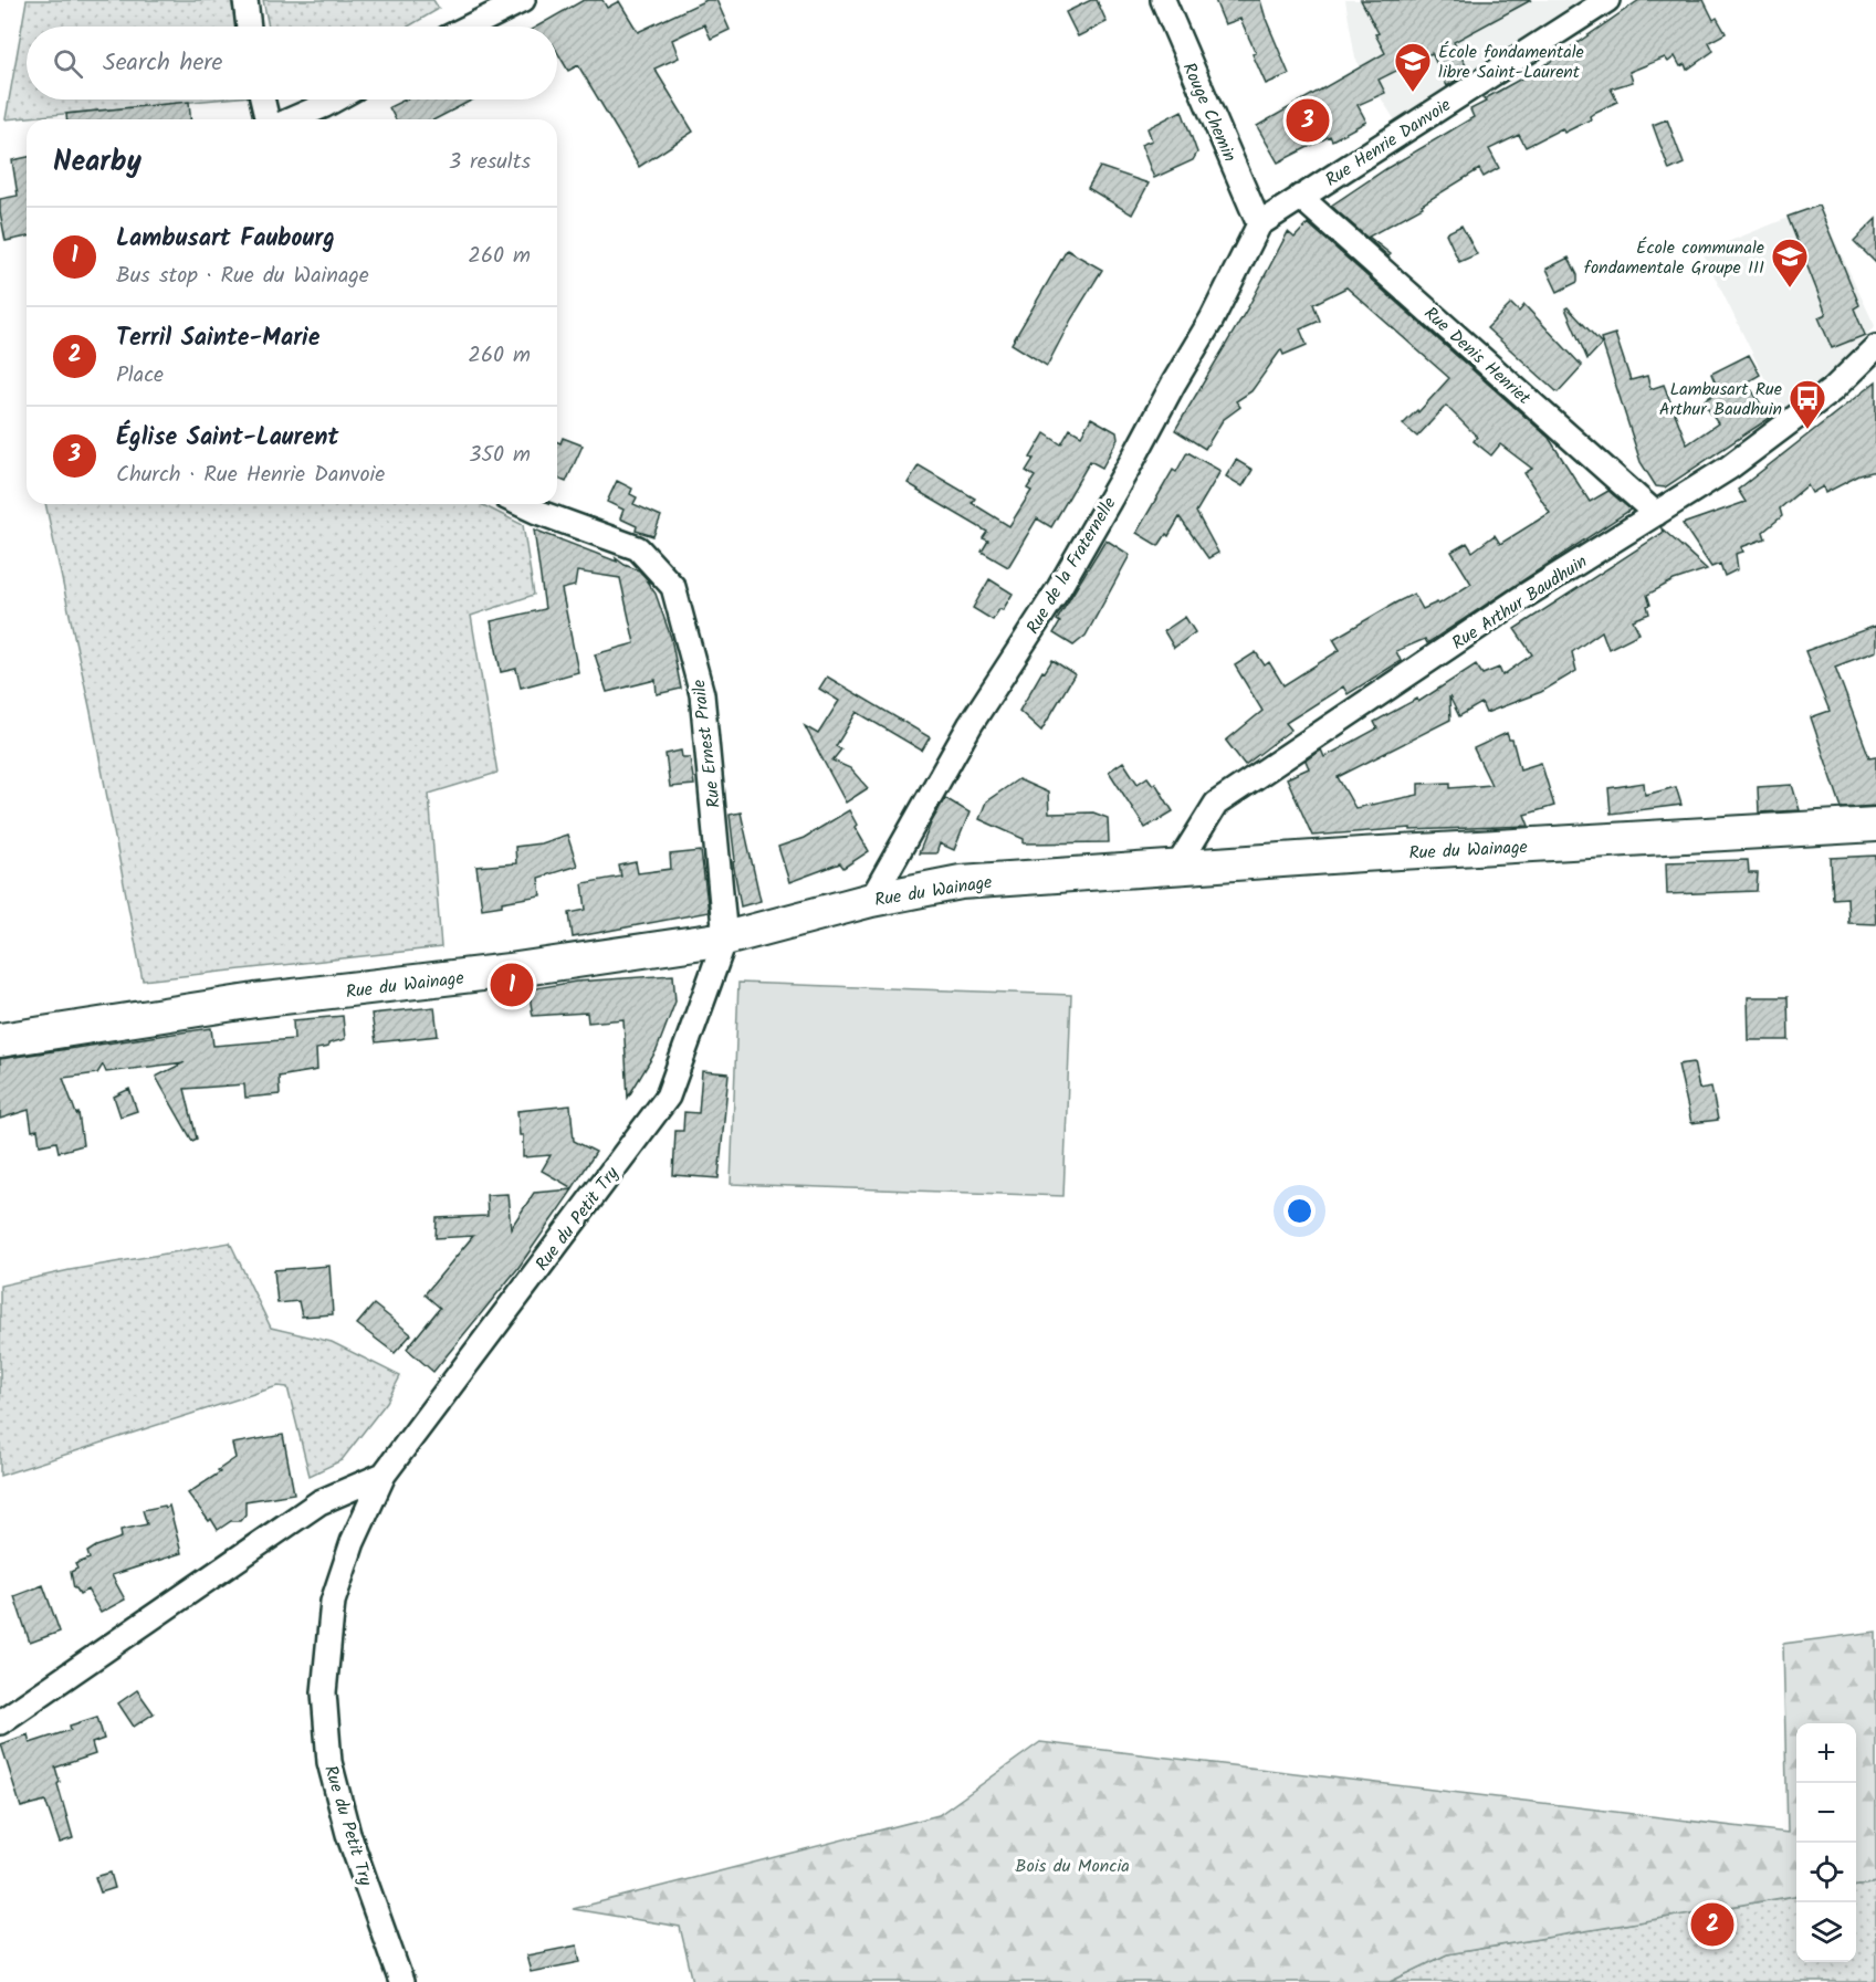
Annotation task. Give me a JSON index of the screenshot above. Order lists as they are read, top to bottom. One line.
{"streets":{"main road":["Rue du Wainage"],"street":["Rouge Chemin","Rue Henrie Danvoie","Rue Denis Henriet","Rue de la Fraternelle","Rue Arthur Baudhuin","Rue Ernest Praile","Rue du Petit Try"]},"crossings":[["Rouge Chemin","Rue Henrie Danvoie"],["Rouge Chemin","Rue de la Fraternelle"],["Rue Henrie Danvoie","Rue Denis Henriet"],["Rue Henrie Danvoie","Rue de la Fraternelle"],["Rue Denis Henriet","Rue Arthur Baudhuin"],["Rue de la Fraternelle","Rue du Wainage"],["Rue Arthur Baudhuin","Rue du Wainage"],["Rue Ernest Praile","Rue du Wainage"],["Rue Ernest Praile","Rue du Petit Try"],["Rue du Wainage","Rue du Petit Try"]],"parks":["Bois du Moncia"],"places":{"school or university":["École fondamentale libre Saint-Laurent","École communale fondamentale Groupe III"],"bus stop":["Lambusart Rue Arthur Baudhuin"]},"page":{"search":"Search here","pins":["3","1","2"],"heading":["Nearby","3 results"],"list":[{"mark":"1","name":"Lambusart Faubourg","note":"Bus stop · Rue du Wainage","value":"260 m"},{"mark":"2","name":"Terril Sainte-Marie","note":"Place","value":"260 m"},{"mark":"3","name":"Église Saint-Laurent","note":"Church · Rue Henrie Danvoie","value":"350 m"}],"map_buttons":["+","−"]}}
